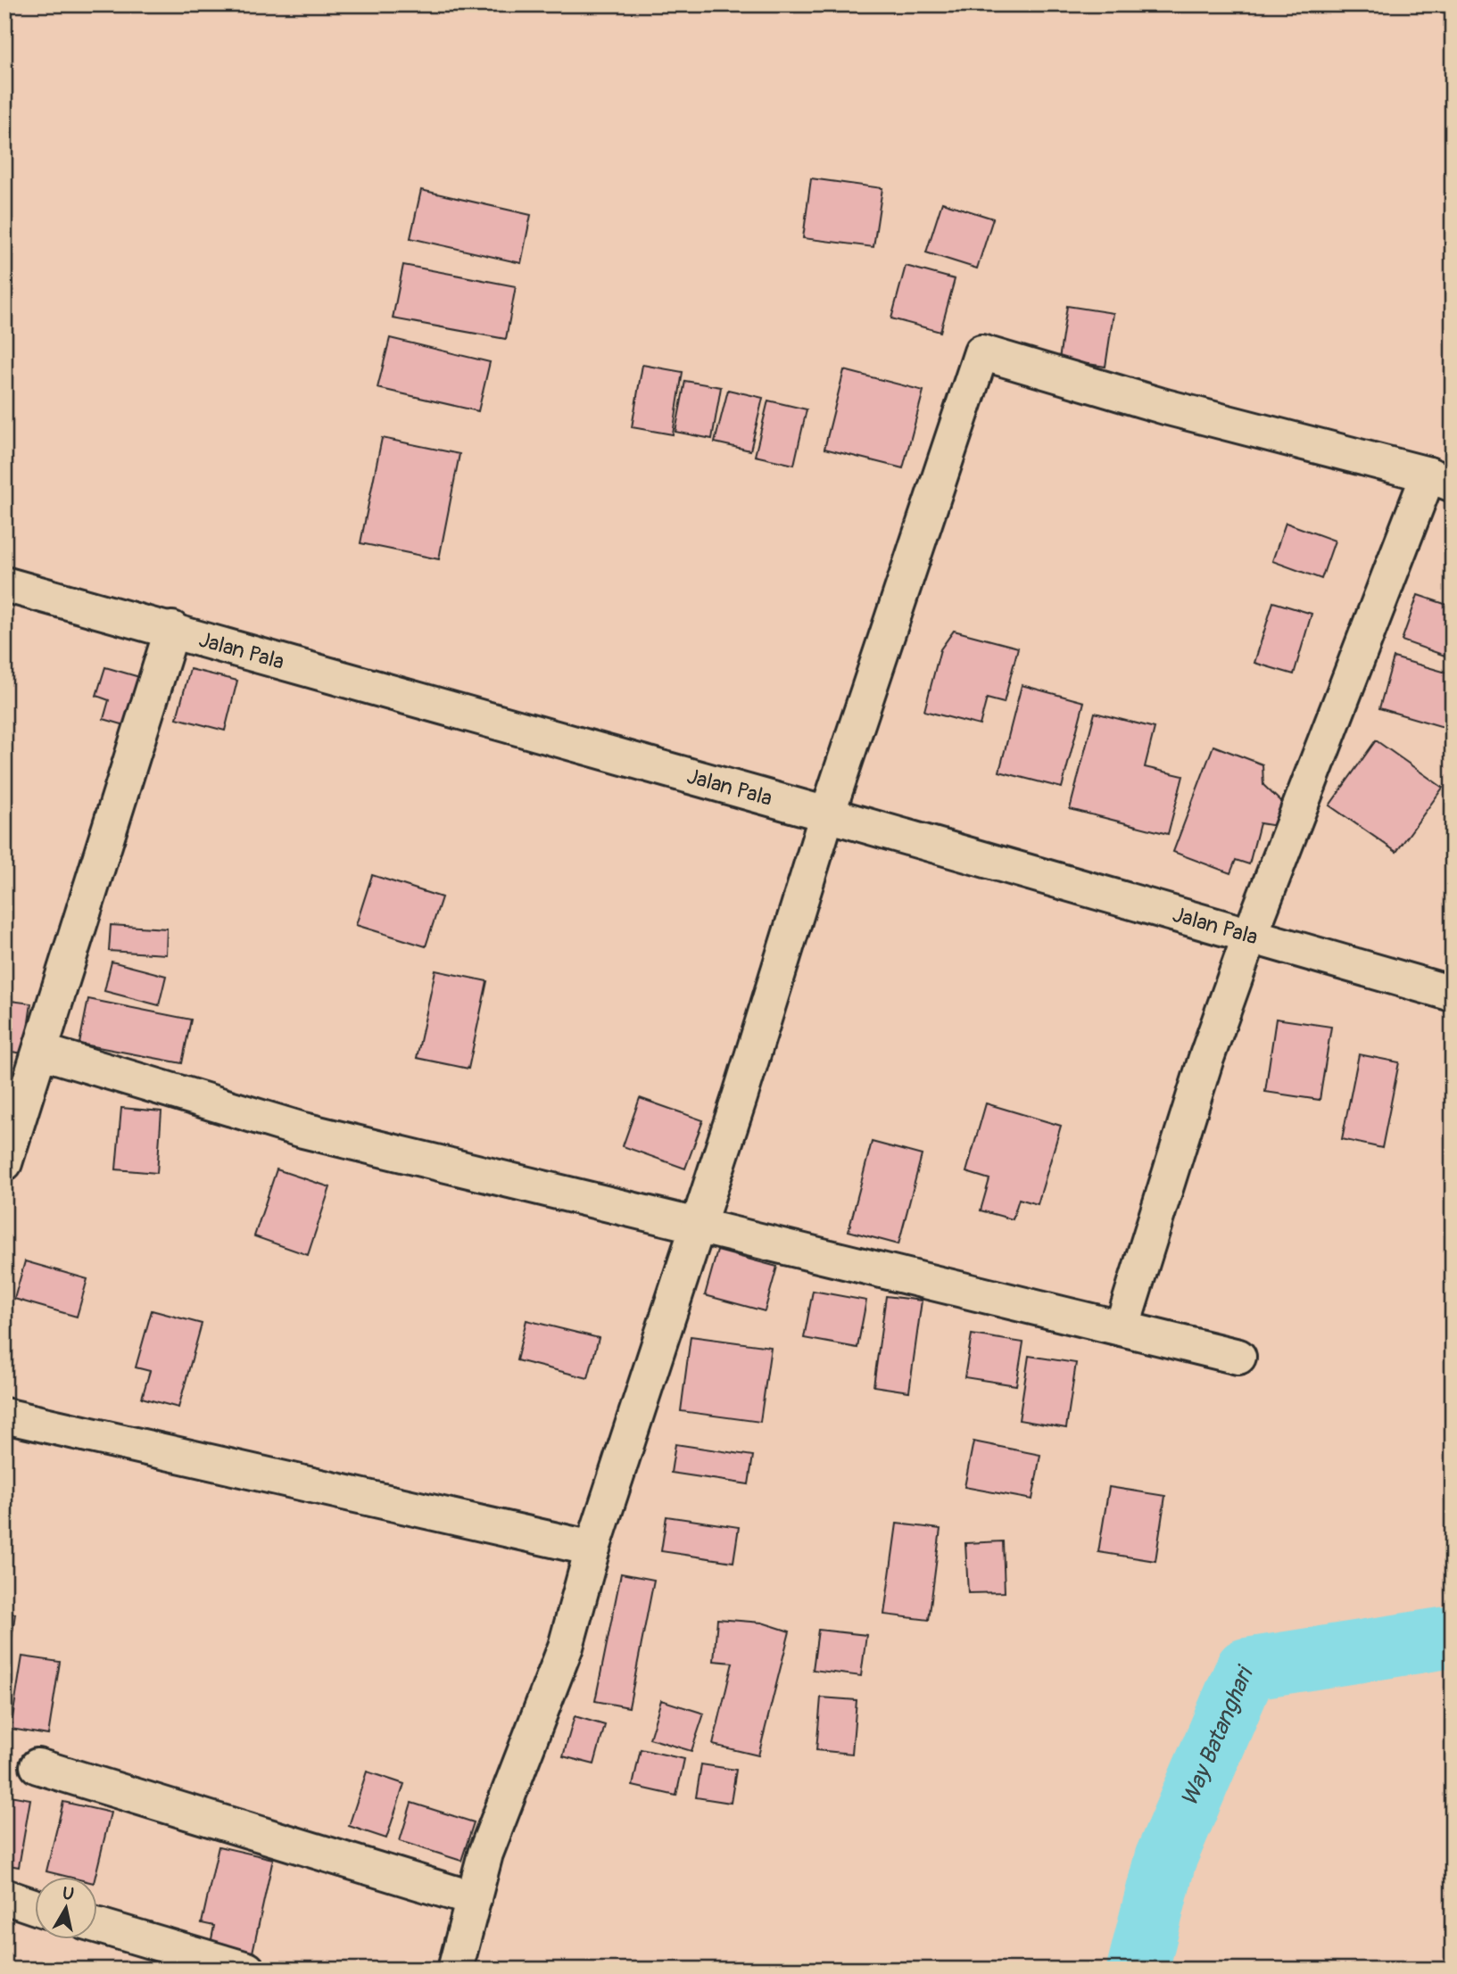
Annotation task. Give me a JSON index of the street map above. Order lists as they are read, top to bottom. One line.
{"streets":{"street":["Jalan Pala"]},"water":["Way Batanghari"],"north":"top"}
